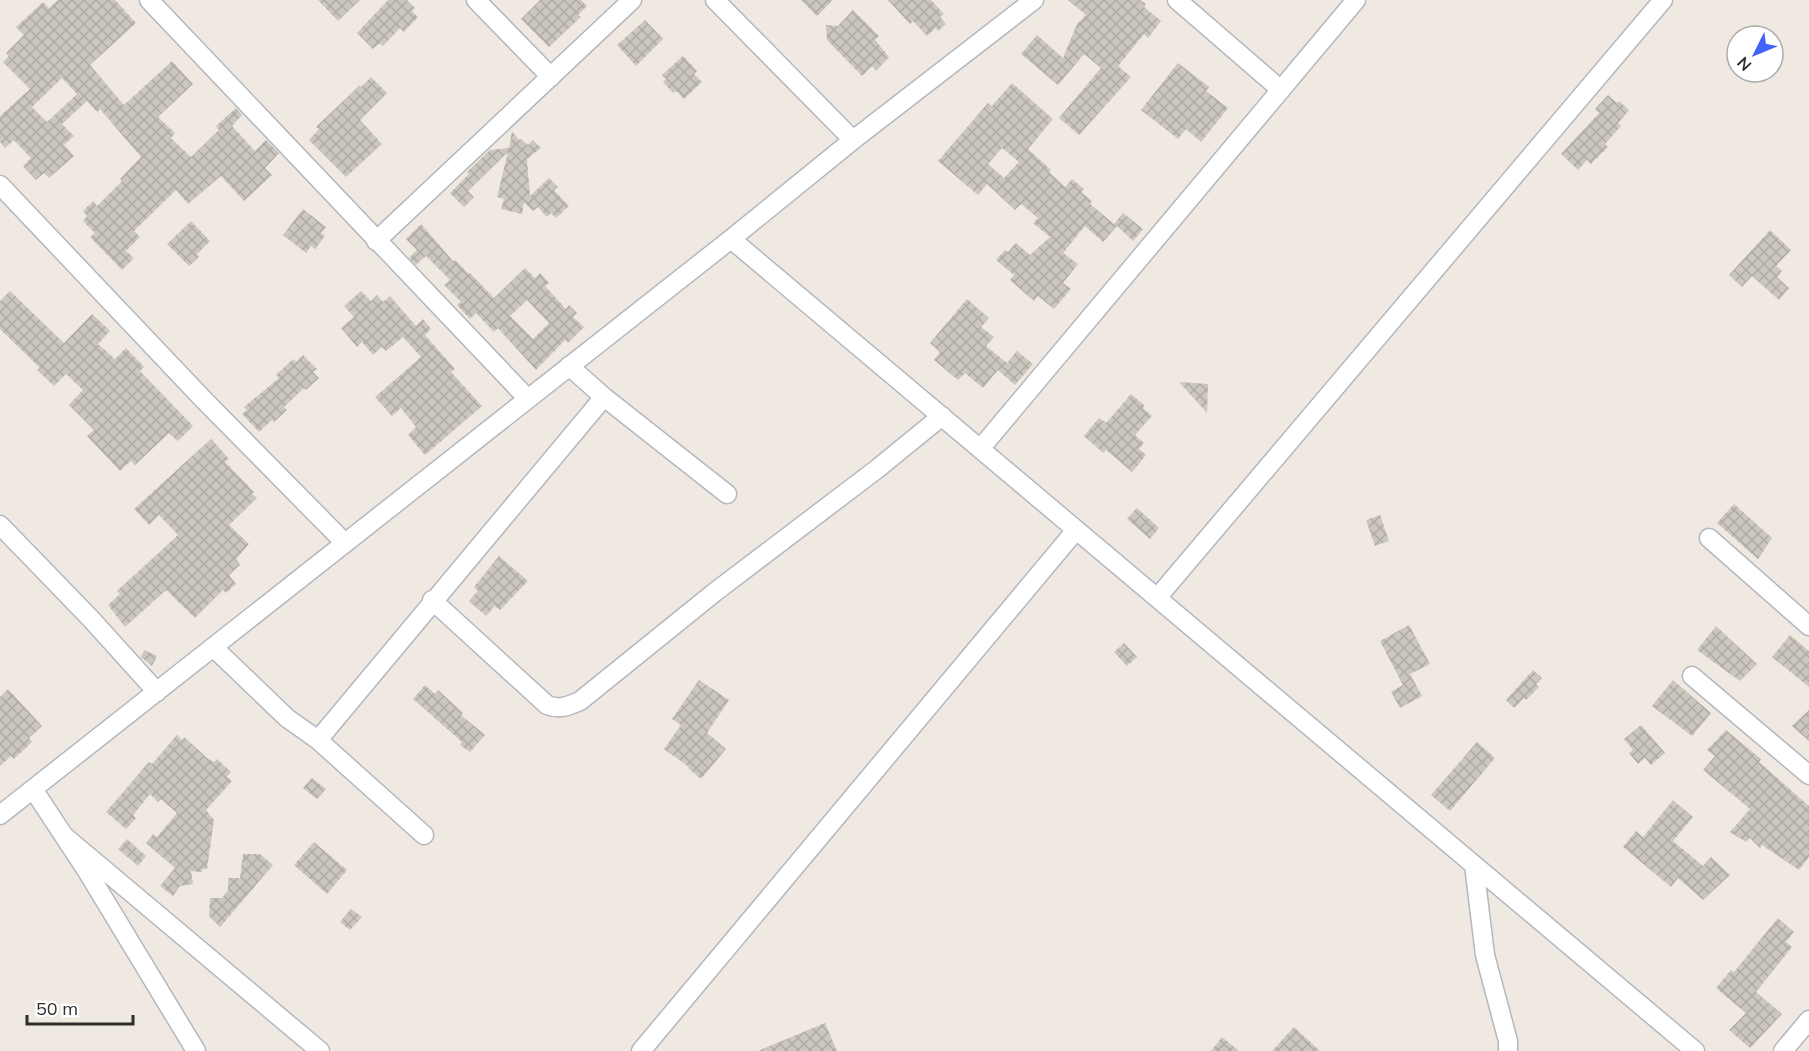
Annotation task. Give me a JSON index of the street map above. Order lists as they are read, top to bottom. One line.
{"scale_bar":"50 m","north":"bottom left"}
